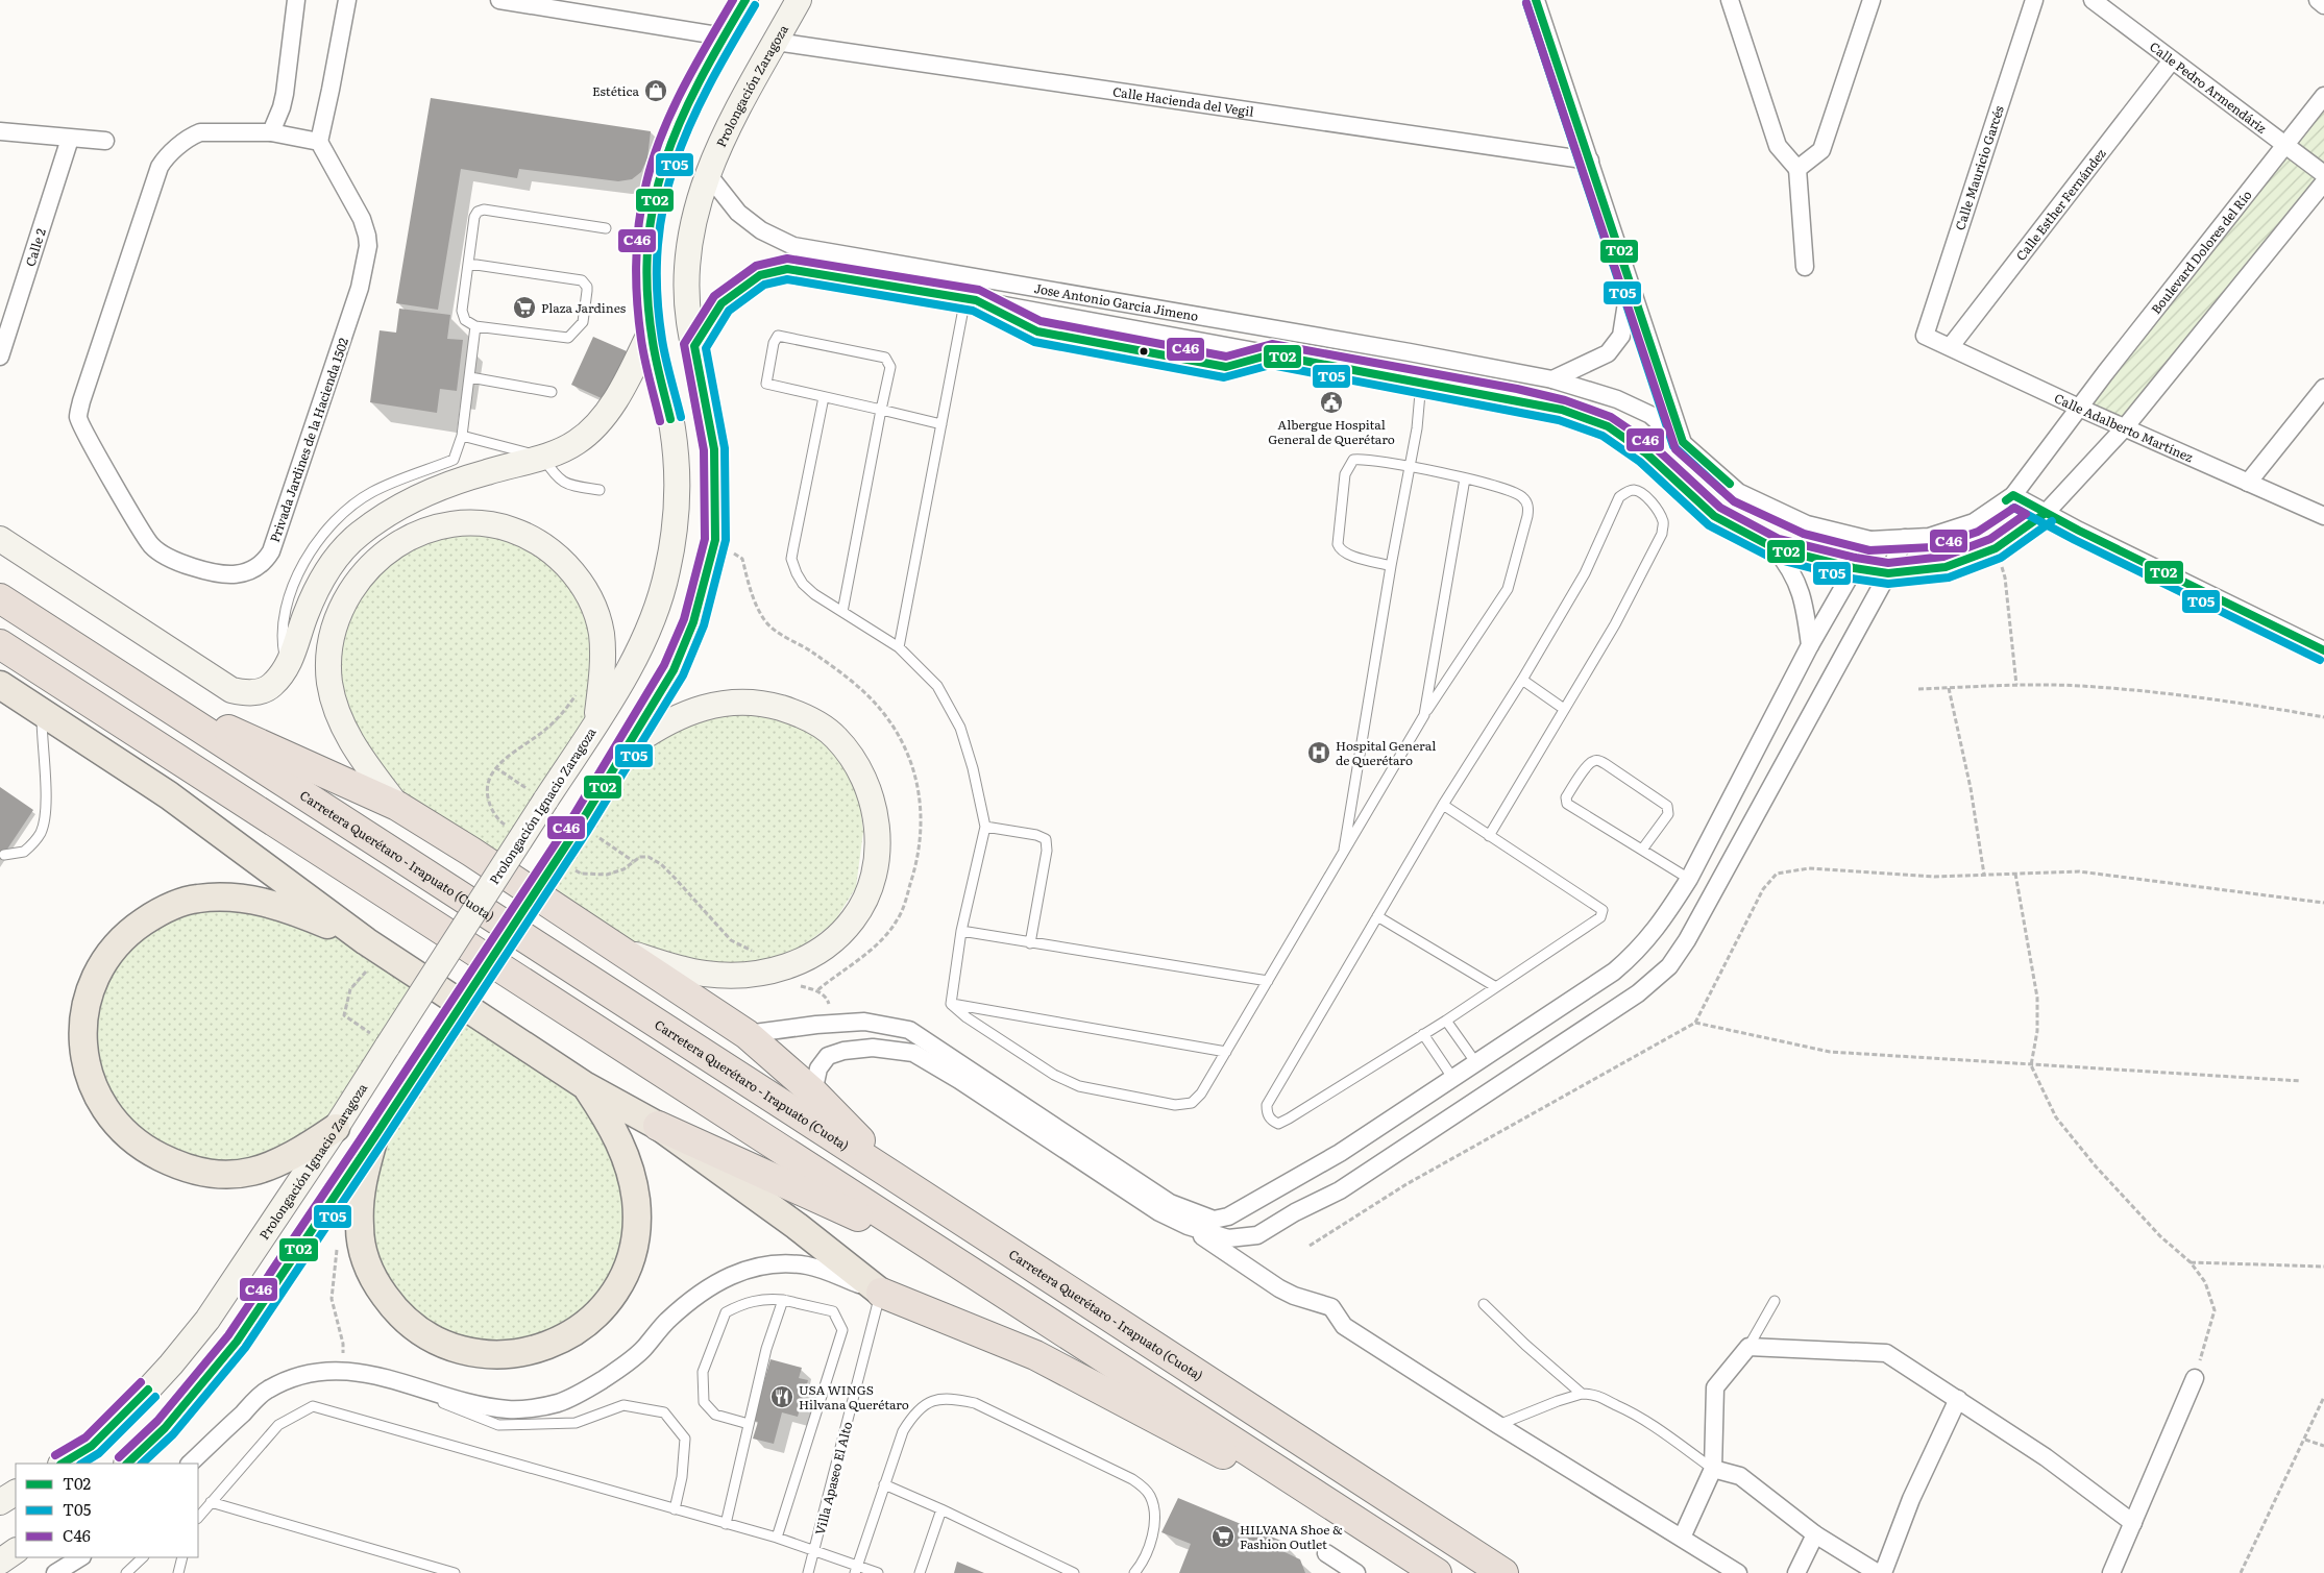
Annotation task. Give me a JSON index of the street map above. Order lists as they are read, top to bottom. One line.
{"streets":{"highway":["Carretera Querétaro - Irapuato (Cuota)"],"main road":["Prolongación Zaragoza","Prolongación Ignacio Zaragoza"],"street":["Calle Pedro Armendáriz","Calle Hacienda del Vegil","Calle Mauricio Garcés","Calle Esther Fernández","Calle 2","Boulevard Dolores del Río","Jose Antonio Garcia Jimeno","Calle Adalberto Martínez","Privada Jardines de la Hacienda 1502"],"lane":["Villa Apaseo El Alto"]},"crossings":[["Prolongación Zaragoza","Calle Hacienda del Vegil"],["Prolongación Zaragoza","Jose Antonio Garcia Jimeno"],["Calle Pedro Armendáriz","Calle Esther Fernández"],["Calle Pedro Armendáriz","Boulevard Dolores del Río"],["Calle Mauricio Garcés","Calle Adalberto Martínez"],["Calle Esther Fernández","Calle Adalberto Martínez"],["Boulevard Dolores del Río","Jose Antonio Garcia Jimeno"],["Boulevard Dolores del Río","Calle Adalberto Martínez"]],"places":{"shop":["Estética"],"supermarket":["Plaza Jardines","HILVANA Shoe & Fashion Outlet"],"public building":["Albergue Hospital General de Querétaro"],"hospital":["Hospital General de Querétaro"],"restaurant":["USA WINGS Hilvana Querétaro"]},"lines":["transit line T02","transit line C46","transit line T05"],"legend":["T02","T05","C46"]}
